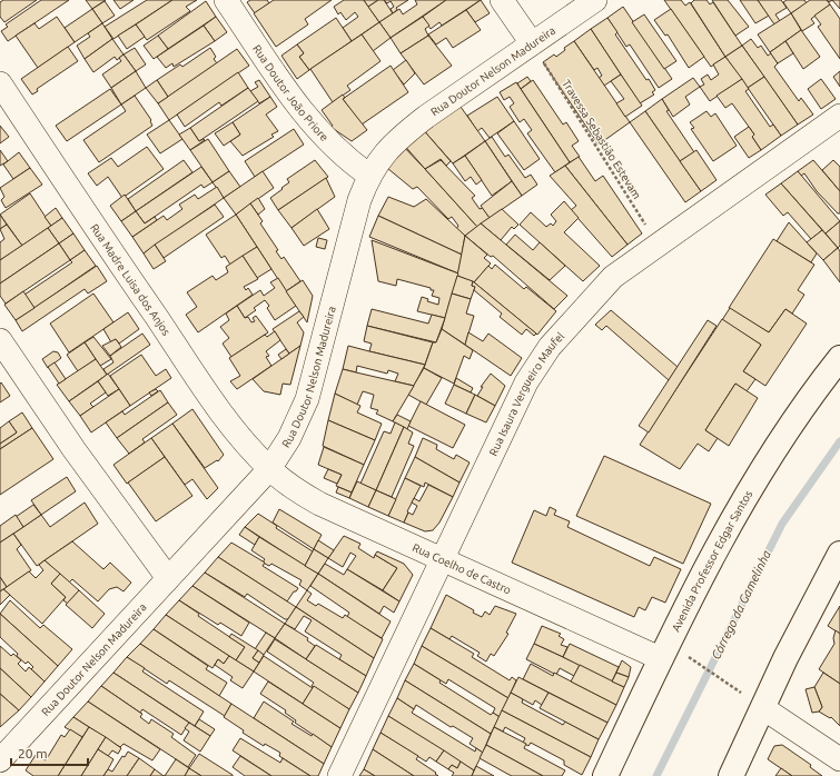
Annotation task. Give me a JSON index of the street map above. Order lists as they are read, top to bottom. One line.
{"streets":{"main road":["Avenida Professor Edgar Santos"],"street":["Rua Doutor Nelson Madureira","Rua Doutor João Priore","Rua Madre Luisa dos Anjos","Rua Isaura Vergueiro Maufel","Rua Coelho de Castro"],"path":["Travessa Sebastião Estevam"]},"crossings":[["Rua Doutor Nelson Madureira","Rua Doutor João Priore"],["Rua Doutor Nelson Madureira","Travessa Sebastião Estevam"],["Rua Doutor Nelson Madureira","Rua Madre Luisa dos Anjos"],["Rua Doutor Nelson Madureira","Rua Coelho de Castro"],["Travessa Sebastião Estevam","Rua Isaura Vergueiro Maufel"],["Rua Madre Luisa dos Anjos","Rua Coelho de Castro"],["Rua Isaura Vergueiro Maufel","Rua Coelho de Castro"],["Avenida Professor Edgar Santos","Rua Coelho de Castro"]],"water":["Córrego da Gamelinha"],"scale_bar":"20 m"}
